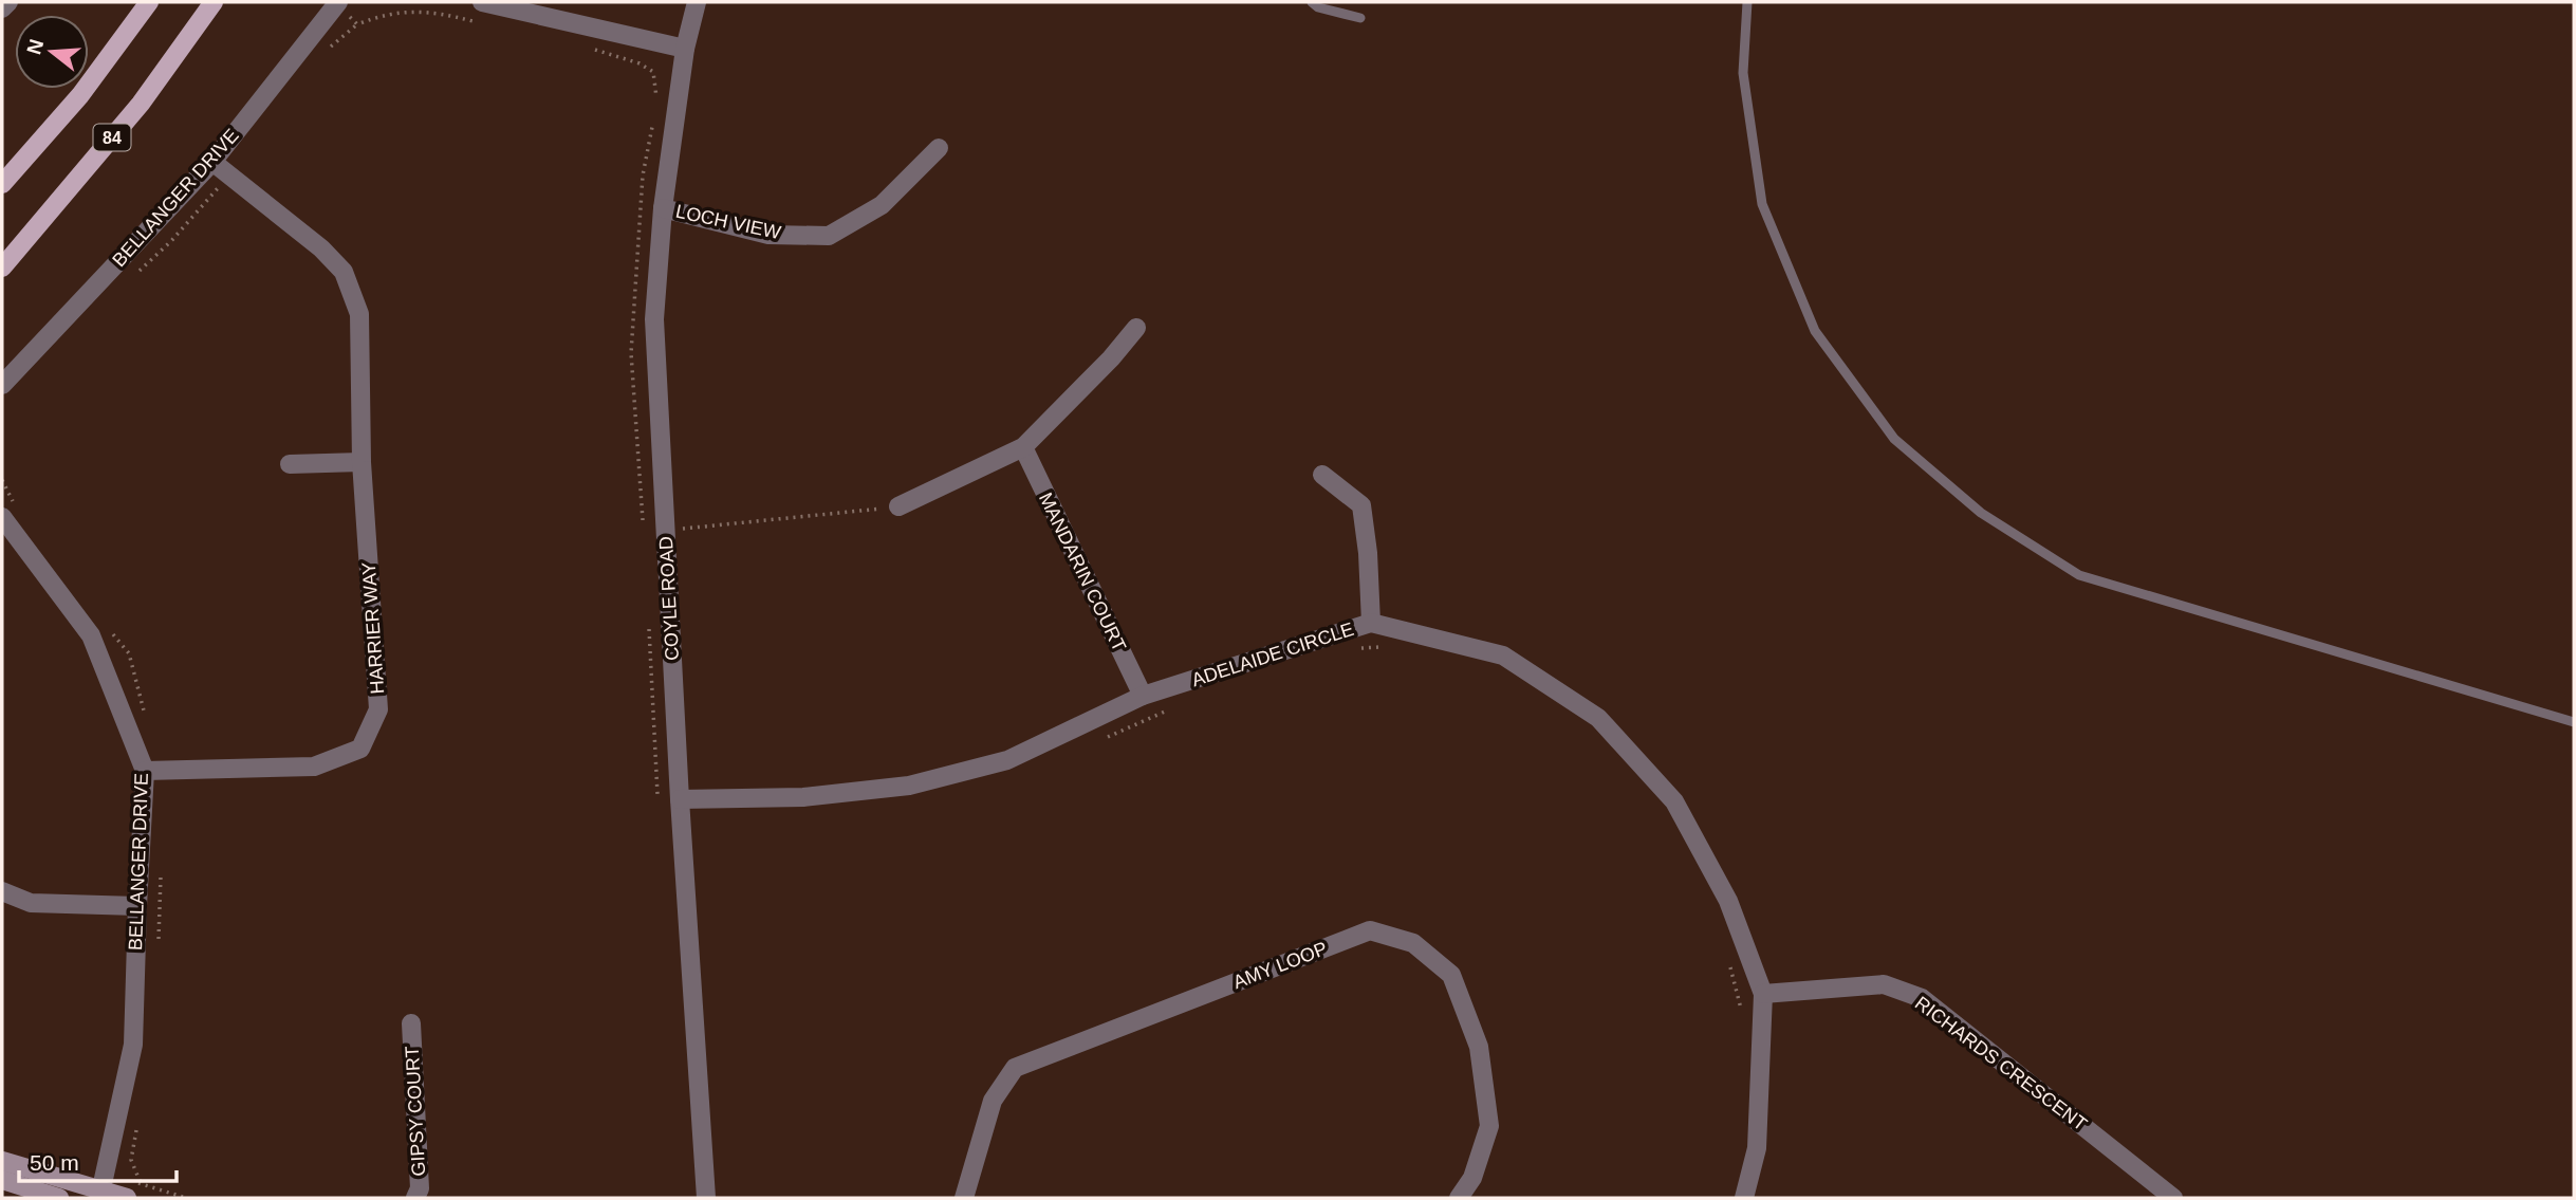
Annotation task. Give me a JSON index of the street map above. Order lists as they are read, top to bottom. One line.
{"streets":{"main road":["84"],"street":["BELLANGER DRIVE","LOCH VIEW","MANDARIN COURT","COYLE ROAD","HARRIER WAY","ADELAIDE CIRCLE","AMY LOOP","RICHARDS CRESCENT","GIPSY COURT"]},"crossings":[["BELLANGER DRIVE","HARRIER WAY"],["LOCH VIEW","COYLE ROAD"],["MANDARIN COURT","ADELAIDE CIRCLE"],["COYLE ROAD","ADELAIDE CIRCLE"],["ADELAIDE CIRCLE","RICHARDS CRESCENT"]],"scale_bar":"50 m","north":"left"}
